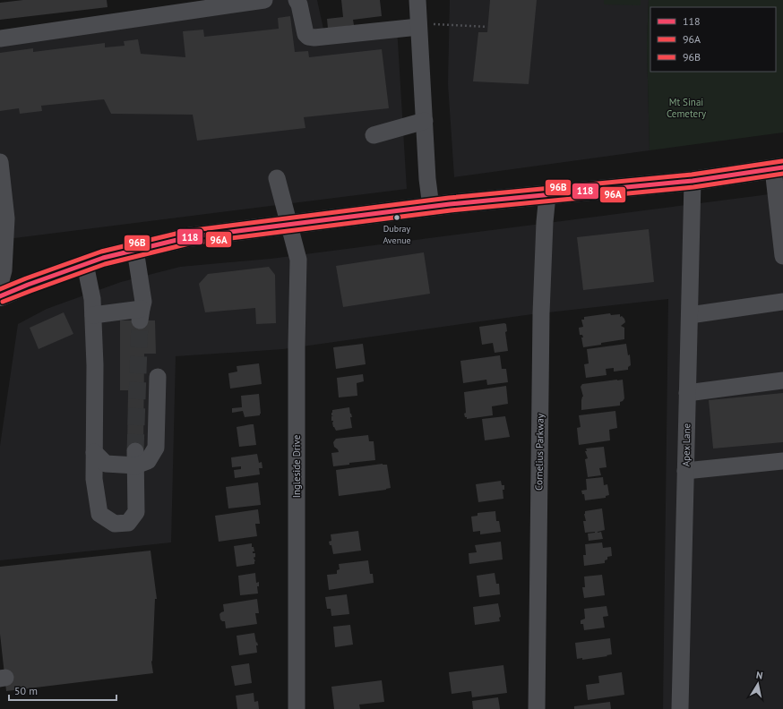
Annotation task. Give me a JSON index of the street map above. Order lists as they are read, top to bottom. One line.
{"streets":{"street":["Apex Lane","Cornelius Parkway","Ingleside Drive"]},"parks":["Mt Sinai Cemetery"],"places":["Dubray Avenue"],"lines":["transit line 96B","transit line 118","transit line 96A"],"legend":["118","96A","96B"],"scale_bar":"50 m","north":"top"}
